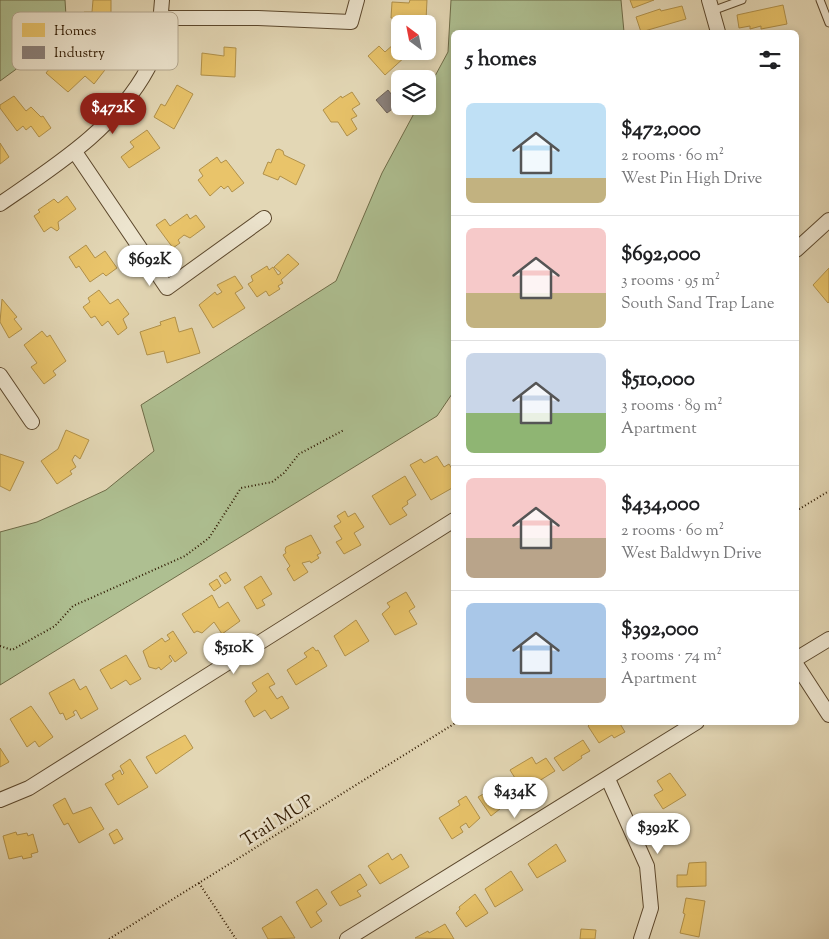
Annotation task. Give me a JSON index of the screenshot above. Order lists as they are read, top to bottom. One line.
{"streets":{"path":["Trail MUP"]},"legend":["Homes","Industry"],"north":"top left","page":{"heading":"5 homes","list":[{"name":"$472,000","note":"2 rooms · 60 m² · West Pin High Drive"},{"name":"$692,000","note":"3 rooms · 95 m² · South Sand Trap Lane"},{"name":"$510,000","note":"3 rooms · 89 m² · Apartment"},{"name":"$434,000","note":"2 rooms · 60 m² · West Baldwyn Drive"},{"name":"$392,000","note":"3 rooms · 74 m² · Apartment"}],"price":["$472K","$692K","$510K","$434K","$392K"]}}
